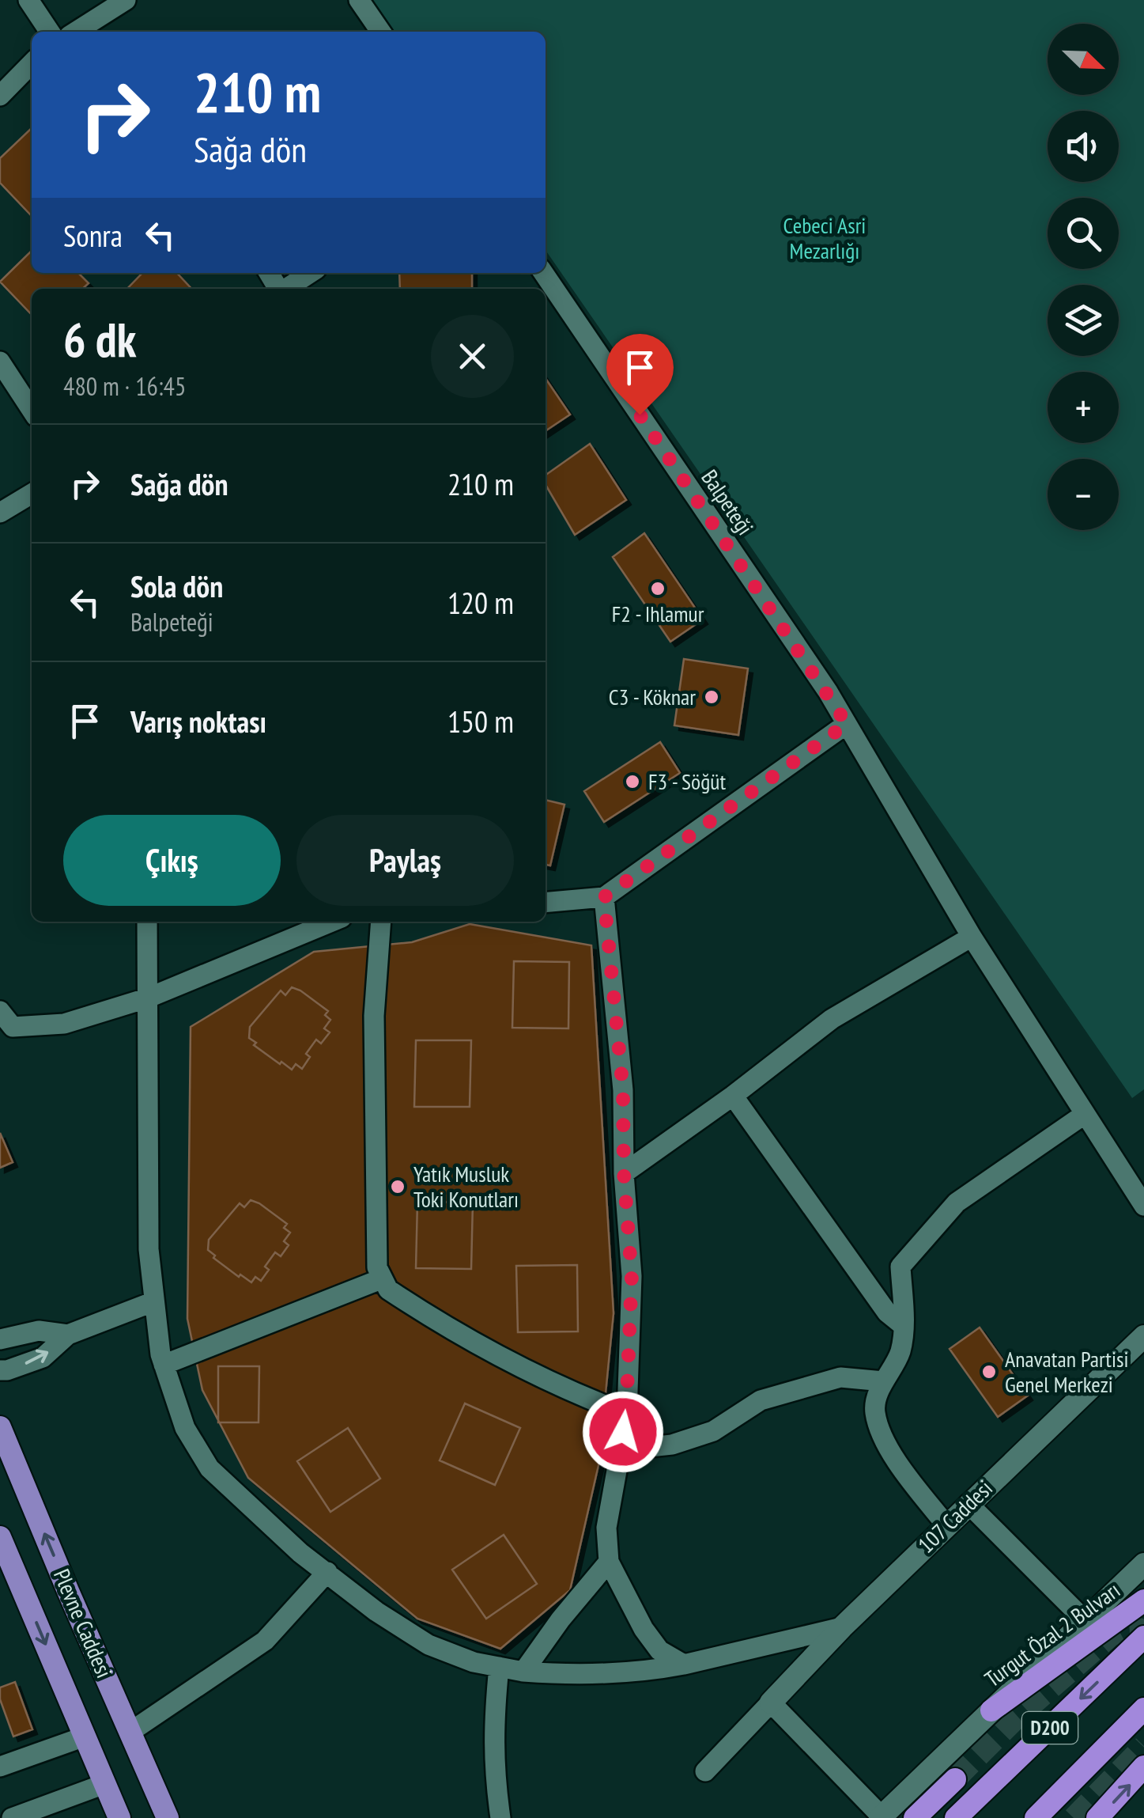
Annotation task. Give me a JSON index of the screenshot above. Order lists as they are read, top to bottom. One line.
{"streets":{"highway":["Turgut Özal 2 Bulvarı","D200"],"main road":["Plevne Caddesi"],"street":["Balpeteği","107 Caddesi"]},"parks":["Cebeci Asri Mezarlığı"],"places":["F2 - Ihlamur","C3 - Köknar","F3 - Söğüt","Yatık Musluk Toki Konutları","Anavatan Partisi Genel Merkezi"],"north":"bottom right","page":{"map_buttons":["+","−"],"turn":["210 m","Sağa dön"],"then":"Sonra","heading":["6 dk","480 m · 16:45"],"list":[{"name":"Sağa dön","value":"210 m"},{"name":"Sola dön","note":"Balpeteği","value":"120 m"},{"name":"Varış noktası","value":"150 m"}],"buttons":["Çıkış","Paylaş"]}}
